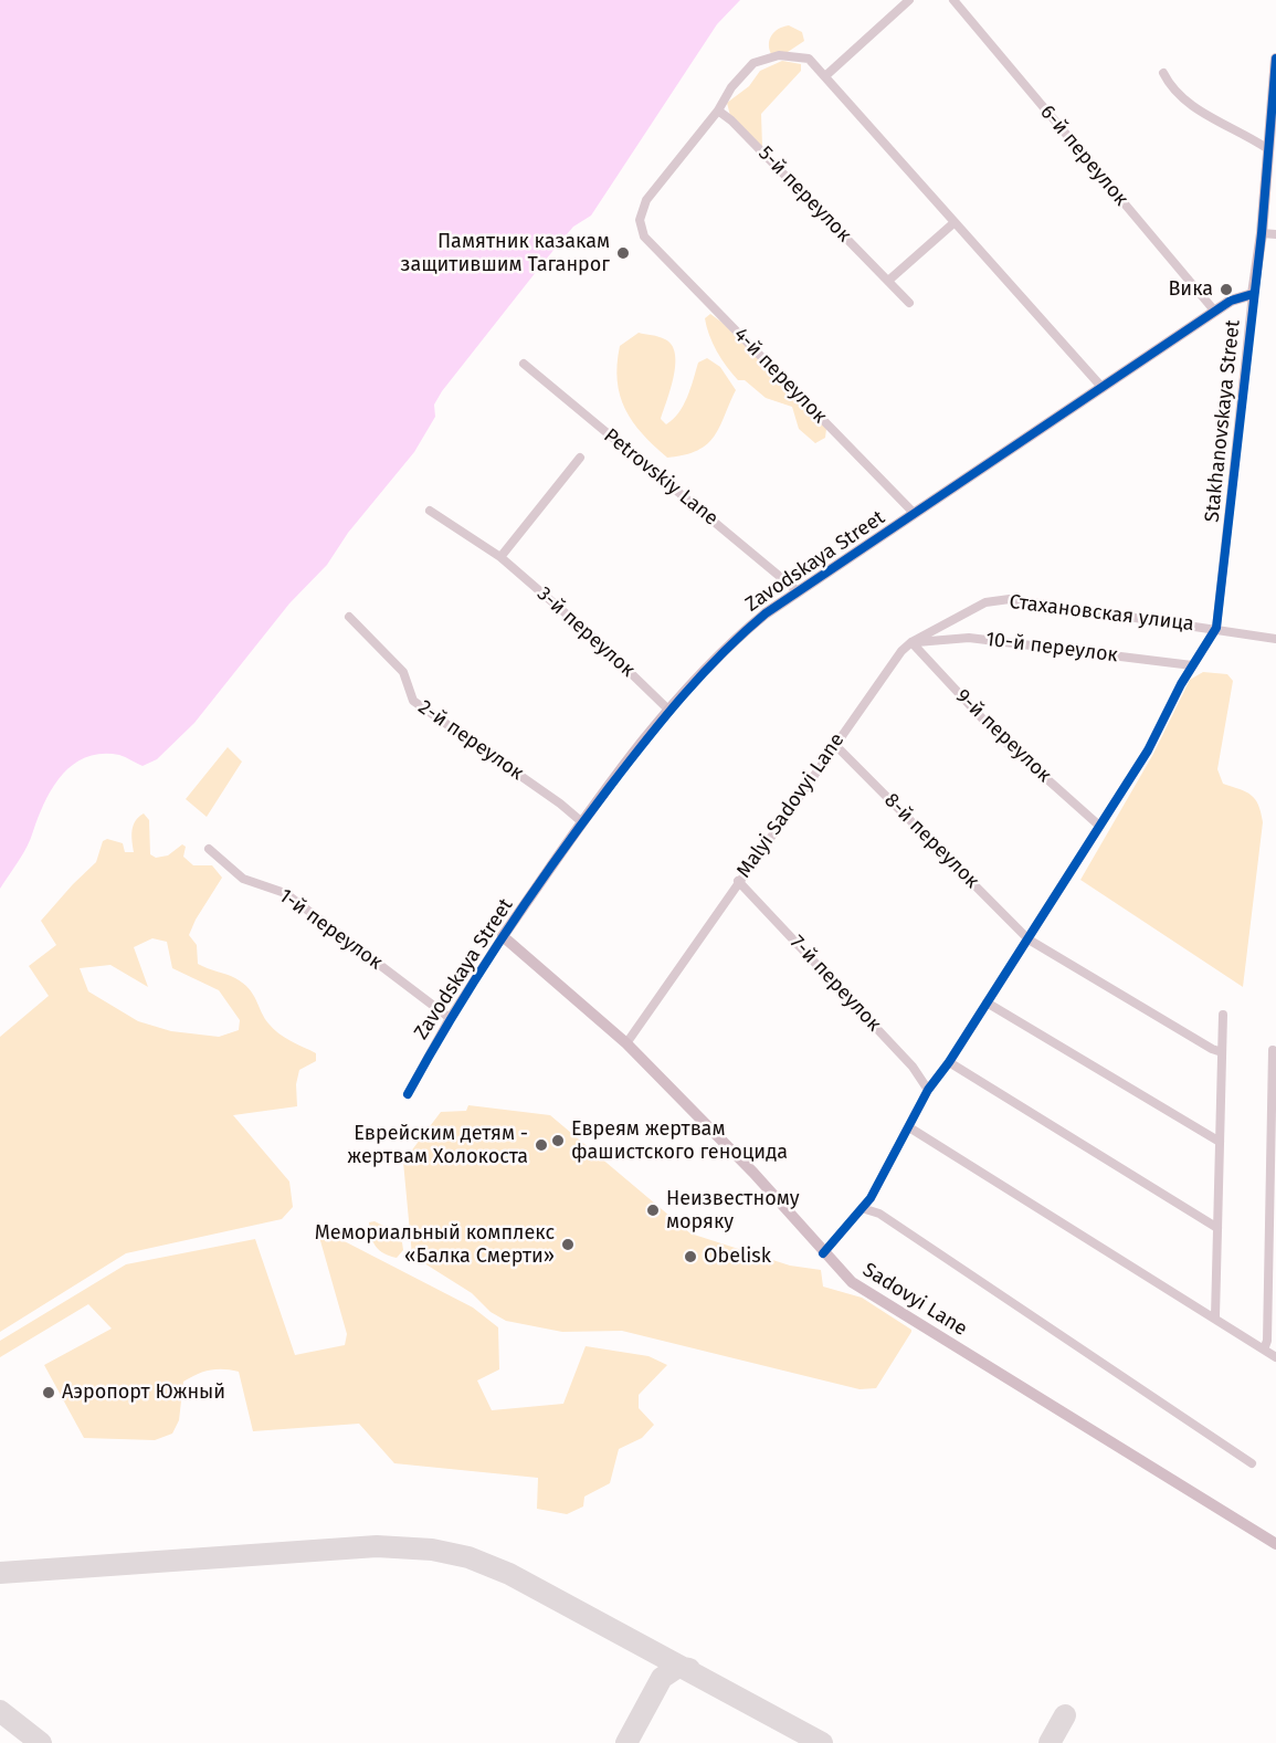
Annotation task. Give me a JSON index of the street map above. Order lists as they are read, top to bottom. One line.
{"streets":{"street":["6-й переулок","5-й переулок","4-й переулок","Stakhanovskaya Street","Petrovskiy Lane","Zavodskaya Street","Стахановская улица","3-й переулок","10-й переулок","9-й переулок","2-й переулок","Malyi Sadovyi Lane","8-й переулок","1-й переулок","7-й переулок","Sadovyi Lane"]},"crossings":[["6-й переулок","Zavodskaya Street"],["5-й переулок","4-й переулок"],["4-й переулок","Zavodskaya Street"],["Stakhanovskaya Street","Zavodskaya Street"],["Stakhanovskaya Street","Стахановская улица"],["Petrovskiy Lane","Zavodskaya Street"],["Zavodskaya Street","3-й переулок"],["Zavodskaya Street","2-й переулок"],["Zavodskaya Street","1-й переулок"],["Zavodskaya Street","Sadovyi Lane"],["Стахановская улица","Malyi Sadovyi Lane"],["10-й переулок","9-й переулок"],["10-й переулок","Malyi Sadovyi Lane"],["9-й переулок","Malyi Sadovyi Lane"],["Malyi Sadovyi Lane","8-й переулок"],["Malyi Sadovyi Lane","7-й переулок"],["Malyi Sadovyi Lane","Sadovyi Lane"]],"places":["Памятник казакам защитившим Таганрог","Вика","Евреям жертвам фашистского геноцида","Еврейским детям - жертвам Холокоста","Неизвестному моряку","Мемориальный комплекс «Балка Смерти»","Obelisk","Аэропорт Южный"]}
